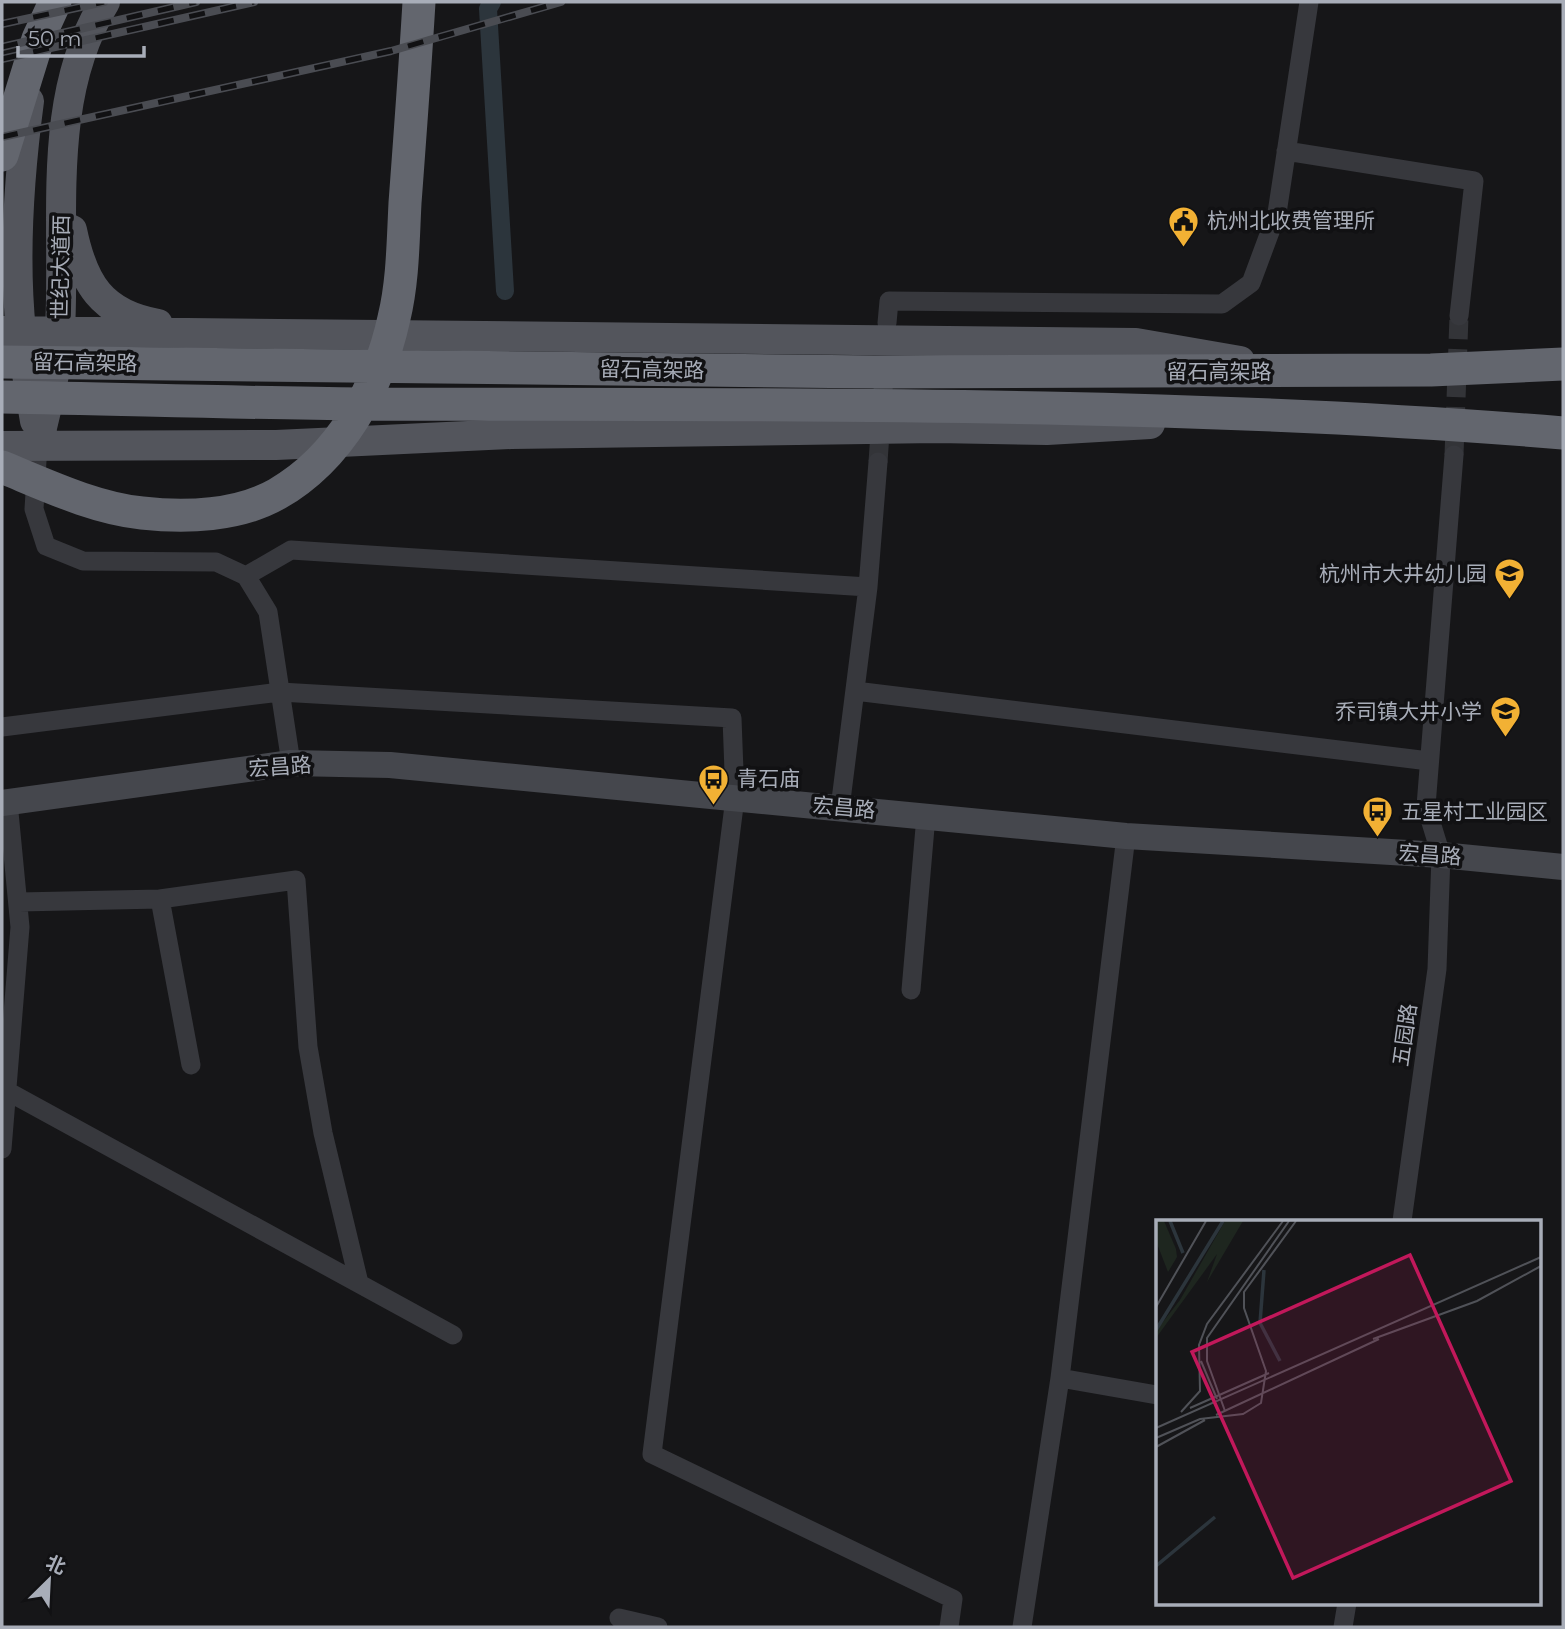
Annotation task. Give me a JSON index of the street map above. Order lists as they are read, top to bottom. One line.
{"streets":{"highway":["留石高架路"],"main road":["世纪大道西"],"street":["宏昌路","五园路"]},"crossings":[["宏昌路","五园路"]],"places":{"public building":["杭州北收费管理所"],"school or university":["杭州市大井幼儿园","乔司镇大井小学"],"bus stop":["青石庙","五星村工业园区"]},"scale_bar":"50 m","north":"top right"}
